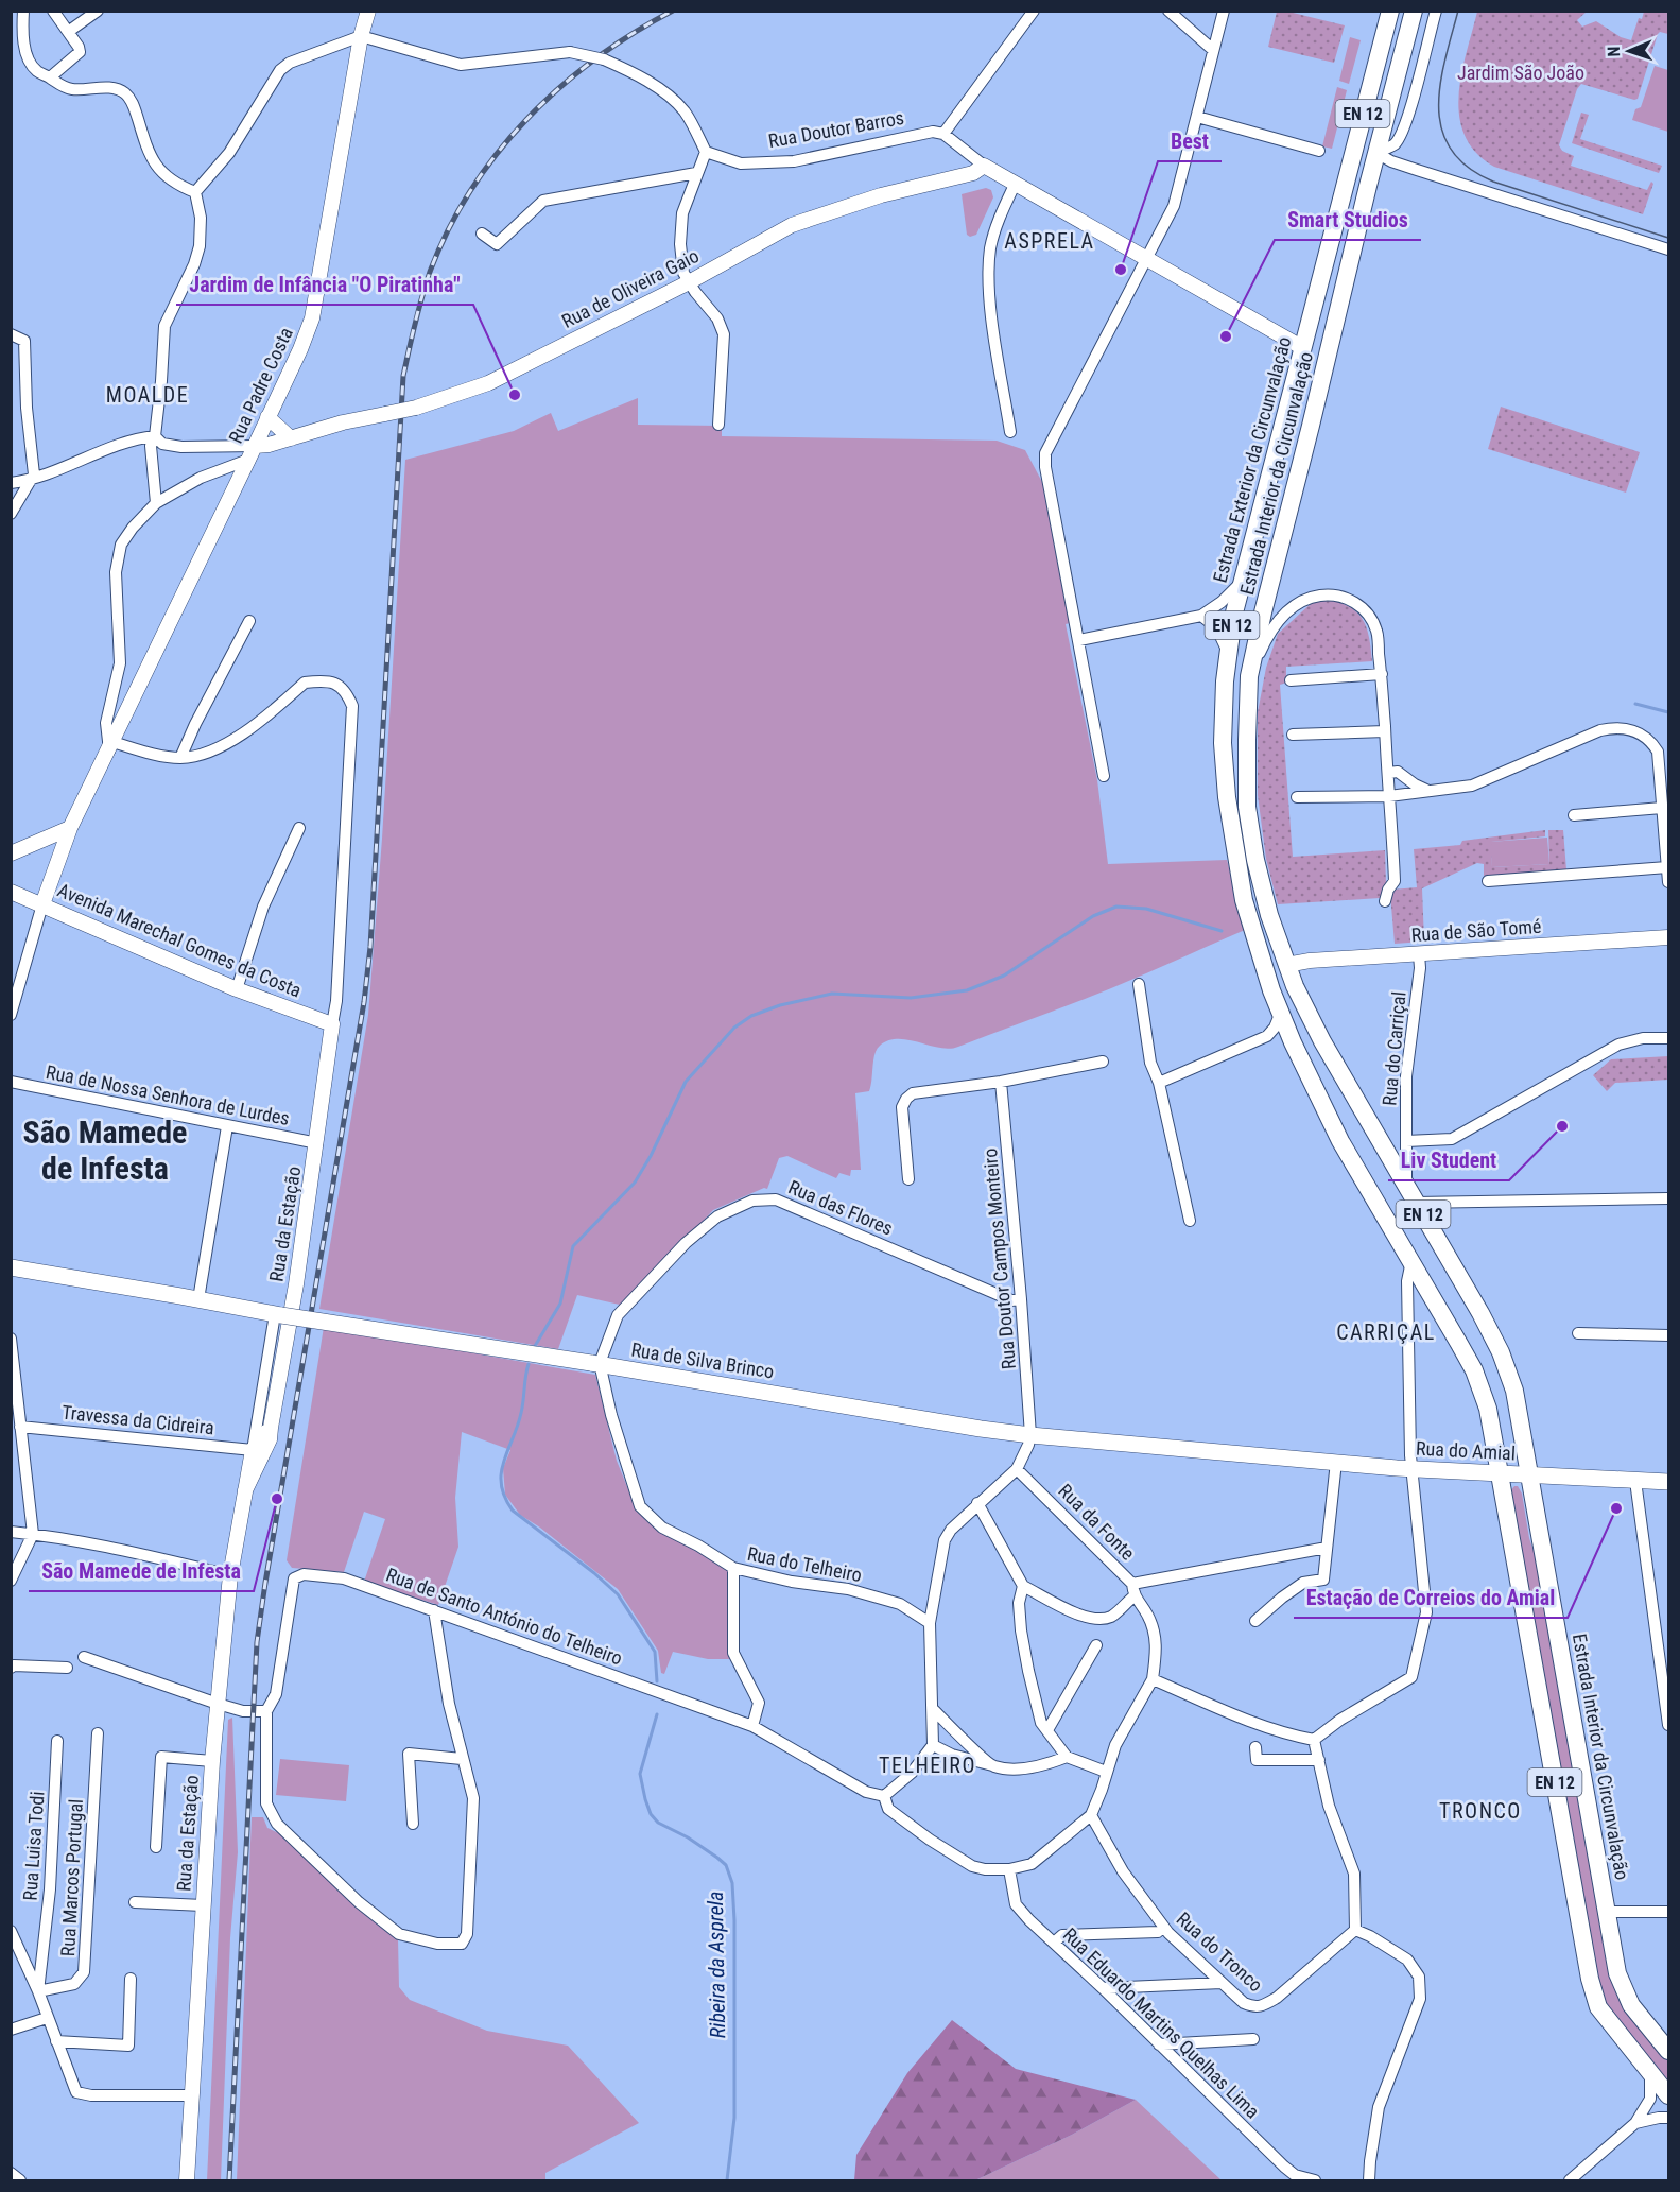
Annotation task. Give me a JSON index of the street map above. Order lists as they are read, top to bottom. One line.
{"streets":{"main road":["EN 12","Estrada Exterior da Circunvalação","Estrada Interior da Circunvalação","Rua de Silva Brinco","Rua do Amial"],"street":["Rua Doutor Barros","Rua de Oliveira Gaio","Rua Padre Costa","Rua de São Tomé","Avenida Marechal Gomes da Costa","Rua do Carriçal","Rua de Nossa Senhora de Lurdes","Rua das Flores","Rua da Estação","Rua Doutor Campos Monteiro","Travessa da Cidreira","Rua da Fonte","Rua do Telheiro","Rua de Santo António do Telheiro","Rua Luisa Todi","Rua Marcos Portugal","Rua do Tronco","Rua Eduardo Martins Quelhas Lima"]},"crossings":[["EN 12","Estrada Exterior da Circunvalação"],["EN 12","Estrada Interior da Circunvalação"],["EN 12","Rua de São Tomé"],["Rua de Oliveira Gaio","Rua Padre Costa"],["Rua Padre Costa","Avenida Marechal Gomes da Costa"],["Estrada Exterior da Circunvalação","Rua do Amial"],["Estrada Interior da Circunvalação","Rua de São Tomé"],["Estrada Interior da Circunvalação","Rua do Carriçal"],["Estrada Interior da Circunvalação","Rua do Amial"],["Rua de São Tomé","Rua do Carriçal"],["Avenida Marechal Gomes da Costa","Rua da Estação"],["Rua de Nossa Senhora de Lurdes","Rua da Estação"],["Rua das Flores","Rua Doutor Campos Monteiro"],["Rua das Flores","Rua de Silva Brinco"],["Rua das Flores","Rua do Telheiro"],["Rua da Estação","Rua de Silva Brinco"],["Rua da Estação","Travessa da Cidreira"],["Rua Doutor Campos Monteiro","Rua de Silva Brinco"],["Rua de Silva Brinco","Rua do Amial"],["Rua de Silva Brinco","Rua do Telheiro"],["Rua Luisa Todi","Rua Marcos Portugal"]],"districts":["ASPRELA","MOALDE","São Mamede de Infesta","CARRIÇAL","TELHEIRO","TRONCO"],"water":["Ribeira da Asprela"],"parks":["Jardim São João"],"places":["Best","Smart Studios","Jardim de Infância \"O Piratinha\"","Liv Student","São Mamede de Infesta","Estação de Correios do Amial"],"north":"left"}
